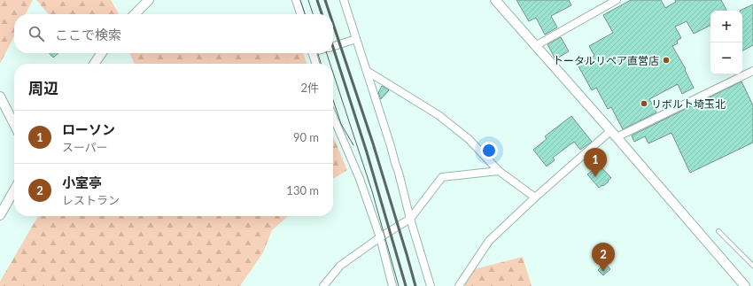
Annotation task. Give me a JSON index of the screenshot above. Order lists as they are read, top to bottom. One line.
{"places":["トータルリペア直営店","リボルト埼玉北"],"page":{"map_buttons":["+","−"],"search":"ここで検索","heading":["周辺","2件"],"list":[{"mark":"1","name":"ローソン","note":"スーパー","value":"90 m"},{"mark":"2","name":"小室亭","note":"レストラン","value":"130 m"}],"pins":["1","2"]}}
